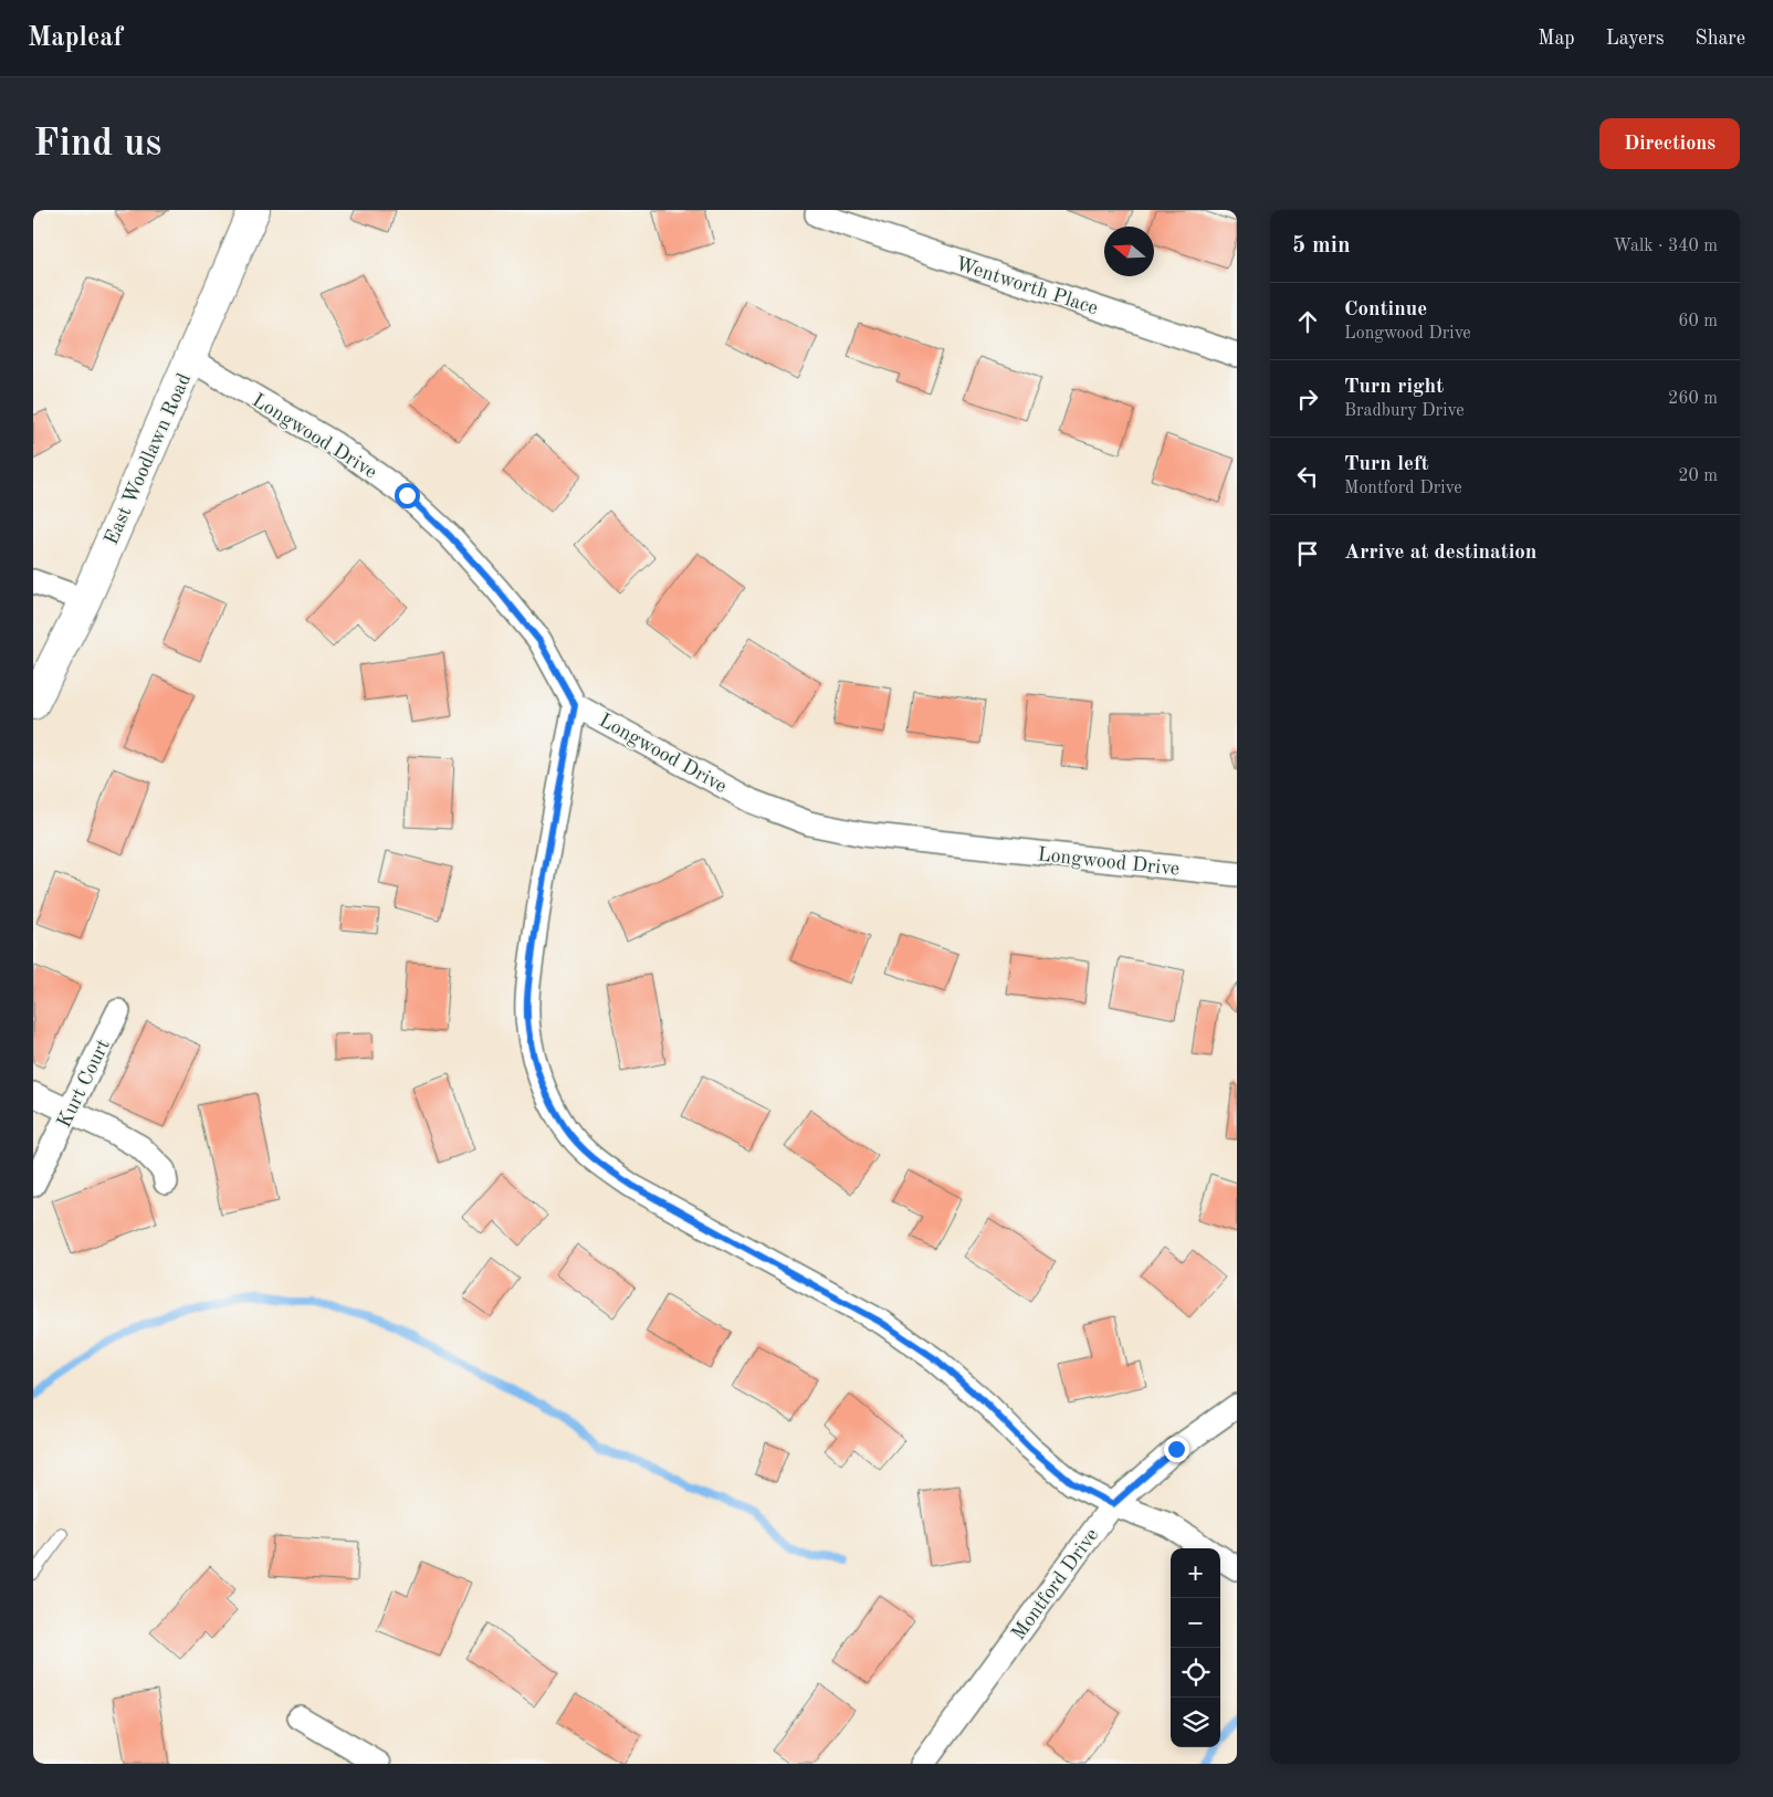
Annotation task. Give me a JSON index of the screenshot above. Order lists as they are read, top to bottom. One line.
{"streets":{"main road":["East Woodlawn Road"],"street":["Wentworth Place","Longwood Drive","Kurt Court","Montford Drive"]},"crossings":[["Longwood Drive","East Woodlawn Road"]],"north":"left","page":{"header":"Mapleaf","nav":["Map","Layers","Share"],"buttons":"Directions","title":"Find us","heading":["5 min","Walk · 340 m"],"list":[["Continue","Longwood Drive","60 m"],["Turn right","Bradbury Drive","260 m"],["Turn left","Montford Drive","20 m"],"Arrive at destination"],"map_buttons":["+","−"]}}
